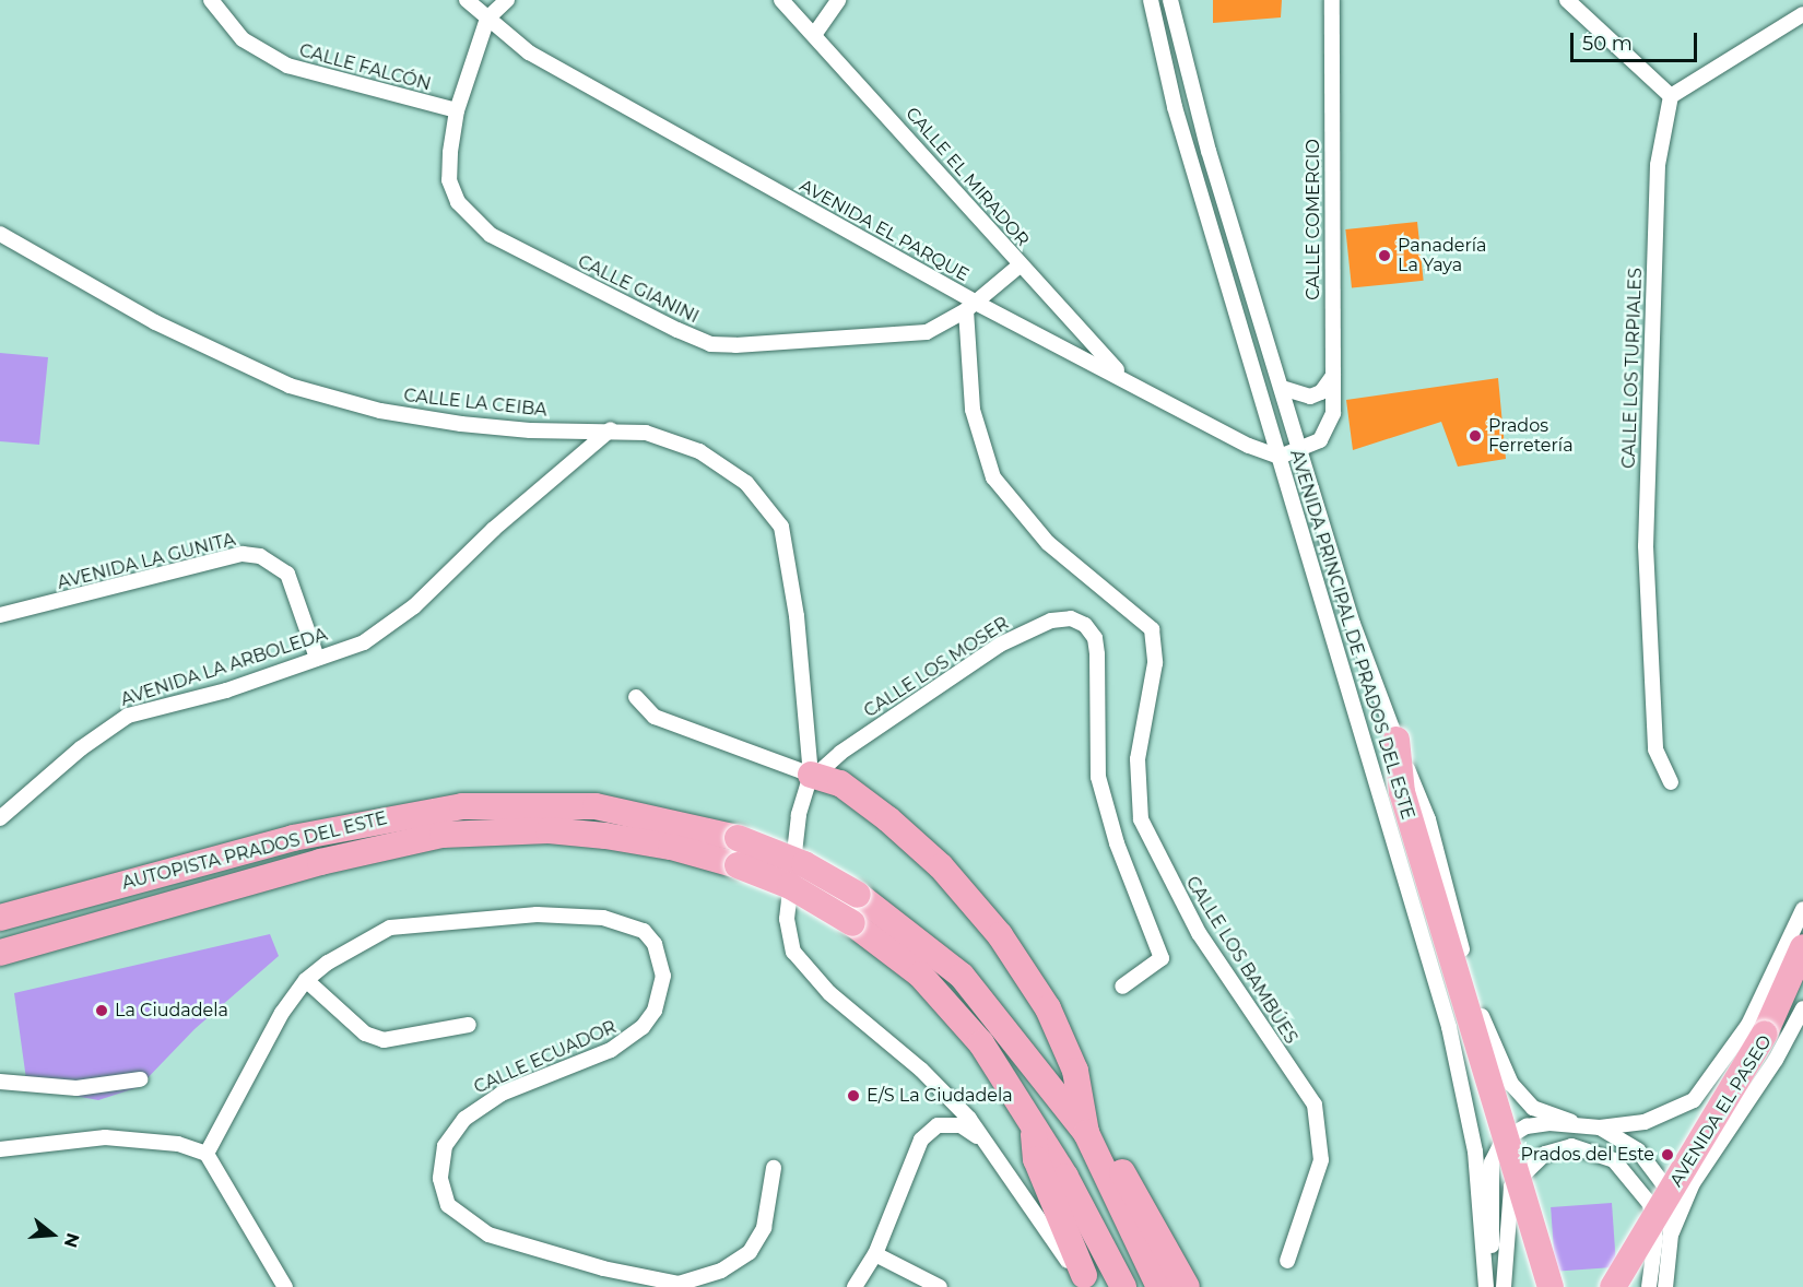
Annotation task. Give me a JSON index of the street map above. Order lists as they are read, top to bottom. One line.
{"streets":{"highway":["AUTOPISTA PRADOS DEL ESTE"],"street":["CALLE FALCÓN","CALLE EL MIRADOR","CALLE COMERCIO","AVENIDA EL PARQUE","CALLE GIANINI","CALLE LOS TURPIALES","CALLE LA CEIBA","AVENIDA LA GUNITA","AVENIDA PRINCIPAL DE PRADOS DEL ESTE","AVENIDA LA ARBOLEDA","CALLE LOS MOSER","CALLE LOS BAMBÚES","CALLE ECUADOR","AVENIDA EL PASEO"]},"crossings":[["CALLE FALCÓN","CALLE GIANINI"],["CALLE EL MIRADOR","AVENIDA EL PARQUE"],["CALLE EL MIRADOR","CALLE GIANINI"],["CALLE COMERCIO","AVENIDA PRINCIPAL DE PRADOS DEL ESTE"],["AVENIDA EL PARQUE","CALLE GIANINI"],["AVENIDA EL PARQUE","AVENIDA PRINCIPAL DE PRADOS DEL ESTE"],["AVENIDA EL PARQUE","CALLE LOS BAMBÚES"],["CALLE GIANINI","CALLE LOS BAMBÚES"],["CALLE LA CEIBA","AVENIDA LA ARBOLEDA"],["CALLE LA CEIBA","CALLE LOS MOSER"],["AVENIDA LA GUNITA","AVENIDA LA ARBOLEDA"]],"places":["Panadería La Yaya","Prados Ferretería","La Ciudadela","E/S La Ciudadela","Prados del Este"],"scale_bar":"50 m","north":"right"}
